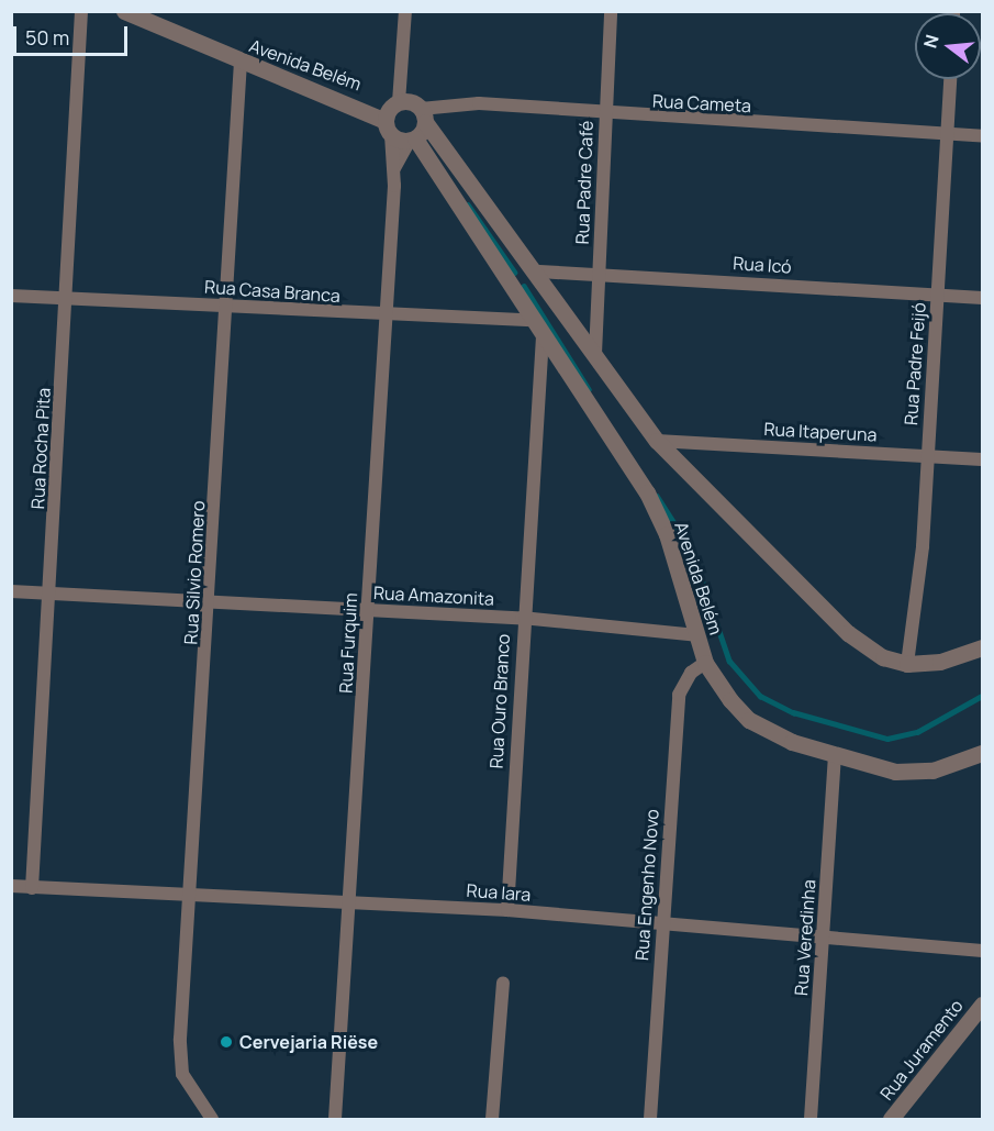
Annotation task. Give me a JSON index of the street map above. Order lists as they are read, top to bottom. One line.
{"streets":{"street":["Avenida Belém","Rua Cameta","Rua Padre Café","Rua Icó","Rua Casa Branca","Rua Padre Feijó","Rua Itaperuna","Rua Rocha Pita","Rua Silvio Romero","Rua Amazonita","Rua Furquim","Rua Ouro Branco","Rua Engenho Novo","Rua Iara","Rua Veredinha","Rua Juramento"]},"crossings":[["Avenida Belém","Rua Casa Branca"],["Avenida Belém","Rua Silvio Romero"],["Avenida Belém","Rua Amazonita"],["Avenida Belém","Rua Furquim"],["Avenida Belém","Rua Ouro Branco"],["Avenida Belém","Rua Engenho Novo"],["Avenida Belém","Rua Veredinha"],["Rua Cameta","Rua Padre Café"],["Rua Cameta","Rua Padre Feijó"],["Rua Padre Café","Rua Icó"],["Rua Icó","Rua Padre Feijó"],["Rua Casa Branca","Rua Rocha Pita"],["Rua Casa Branca","Rua Silvio Romero"],["Rua Casa Branca","Rua Furquim"],["Rua Padre Feijó","Rua Itaperuna"],["Rua Rocha Pita","Rua Amazonita"],["Rua Rocha Pita","Rua Iara"],["Rua Silvio Romero","Rua Amazonita"],["Rua Silvio Romero","Rua Iara"],["Rua Amazonita","Rua Furquim"],["Rua Amazonita","Rua Ouro Branco"],["Rua Furquim","Rua Iara"],["Rua Ouro Branco","Rua Iara"],["Rua Engenho Novo","Rua Iara"],["Rua Iara","Rua Veredinha"]],"places":["Cervejaria Riëse"],"scale_bar":"50 m","north":"left"}
